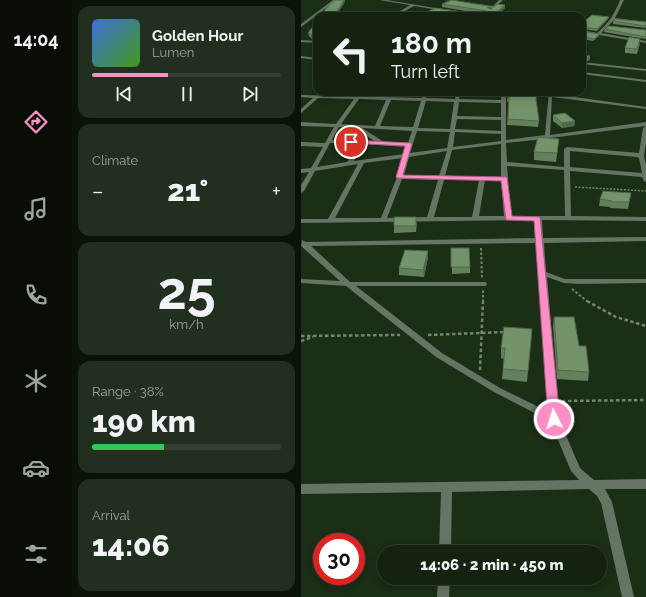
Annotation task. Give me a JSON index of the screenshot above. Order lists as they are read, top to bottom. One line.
{"page":{"tabs":"14:04","turn":["180 m","Turn left"],"song":["Golden Hour","Lumen"],"tile":["Climate",["25","km/h"],["Range · 38%","190 km"],["Arrival","14:06"]],"heat":["−","21°","+"],"limit":"30","trip":"14:06 · 2 min · 450 m"}}
